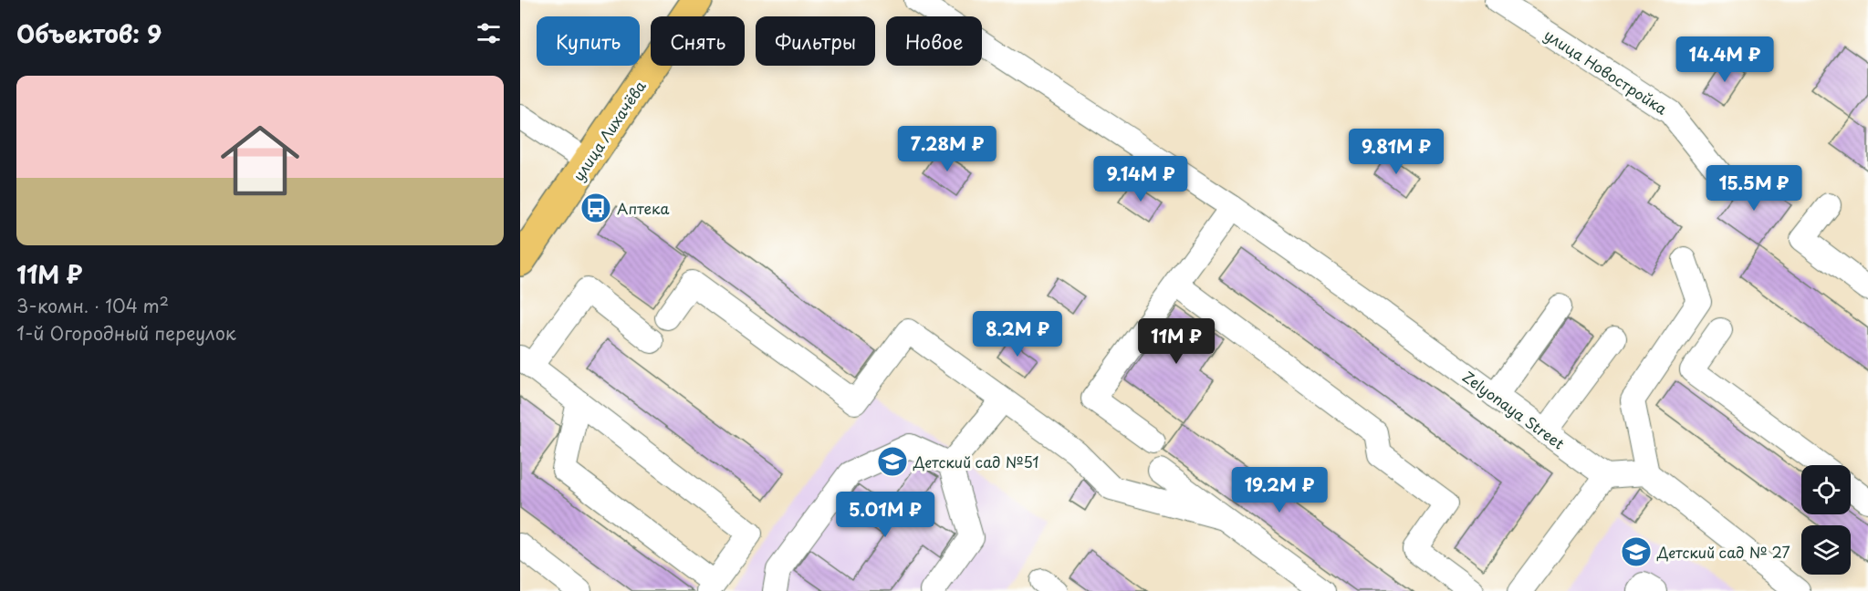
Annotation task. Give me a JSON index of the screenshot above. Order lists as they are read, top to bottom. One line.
{"streets":{"main road":["улица Лихачёва"],"street":["улица Новостройка","Zelyonaya Street"]},"places":{"bus stop":["Аптека"],"school or university":["Детский сад №51","Детский сад № 27"]},"page":{"heading":"Объектов: 9","chip":["Купить","Снять","Фильтры","Новое"],"price":["14.4M ₽","7.28M ₽","9.81M ₽","9.14M ₽","15.5M ₽","8.2M ₽","11M ₽","19.2M ₽","5.01M ₽"],"list":[{"name":"11M ₽","note":"3-комн. · 104 m² · 1-й Огородный переулок"}]}}
